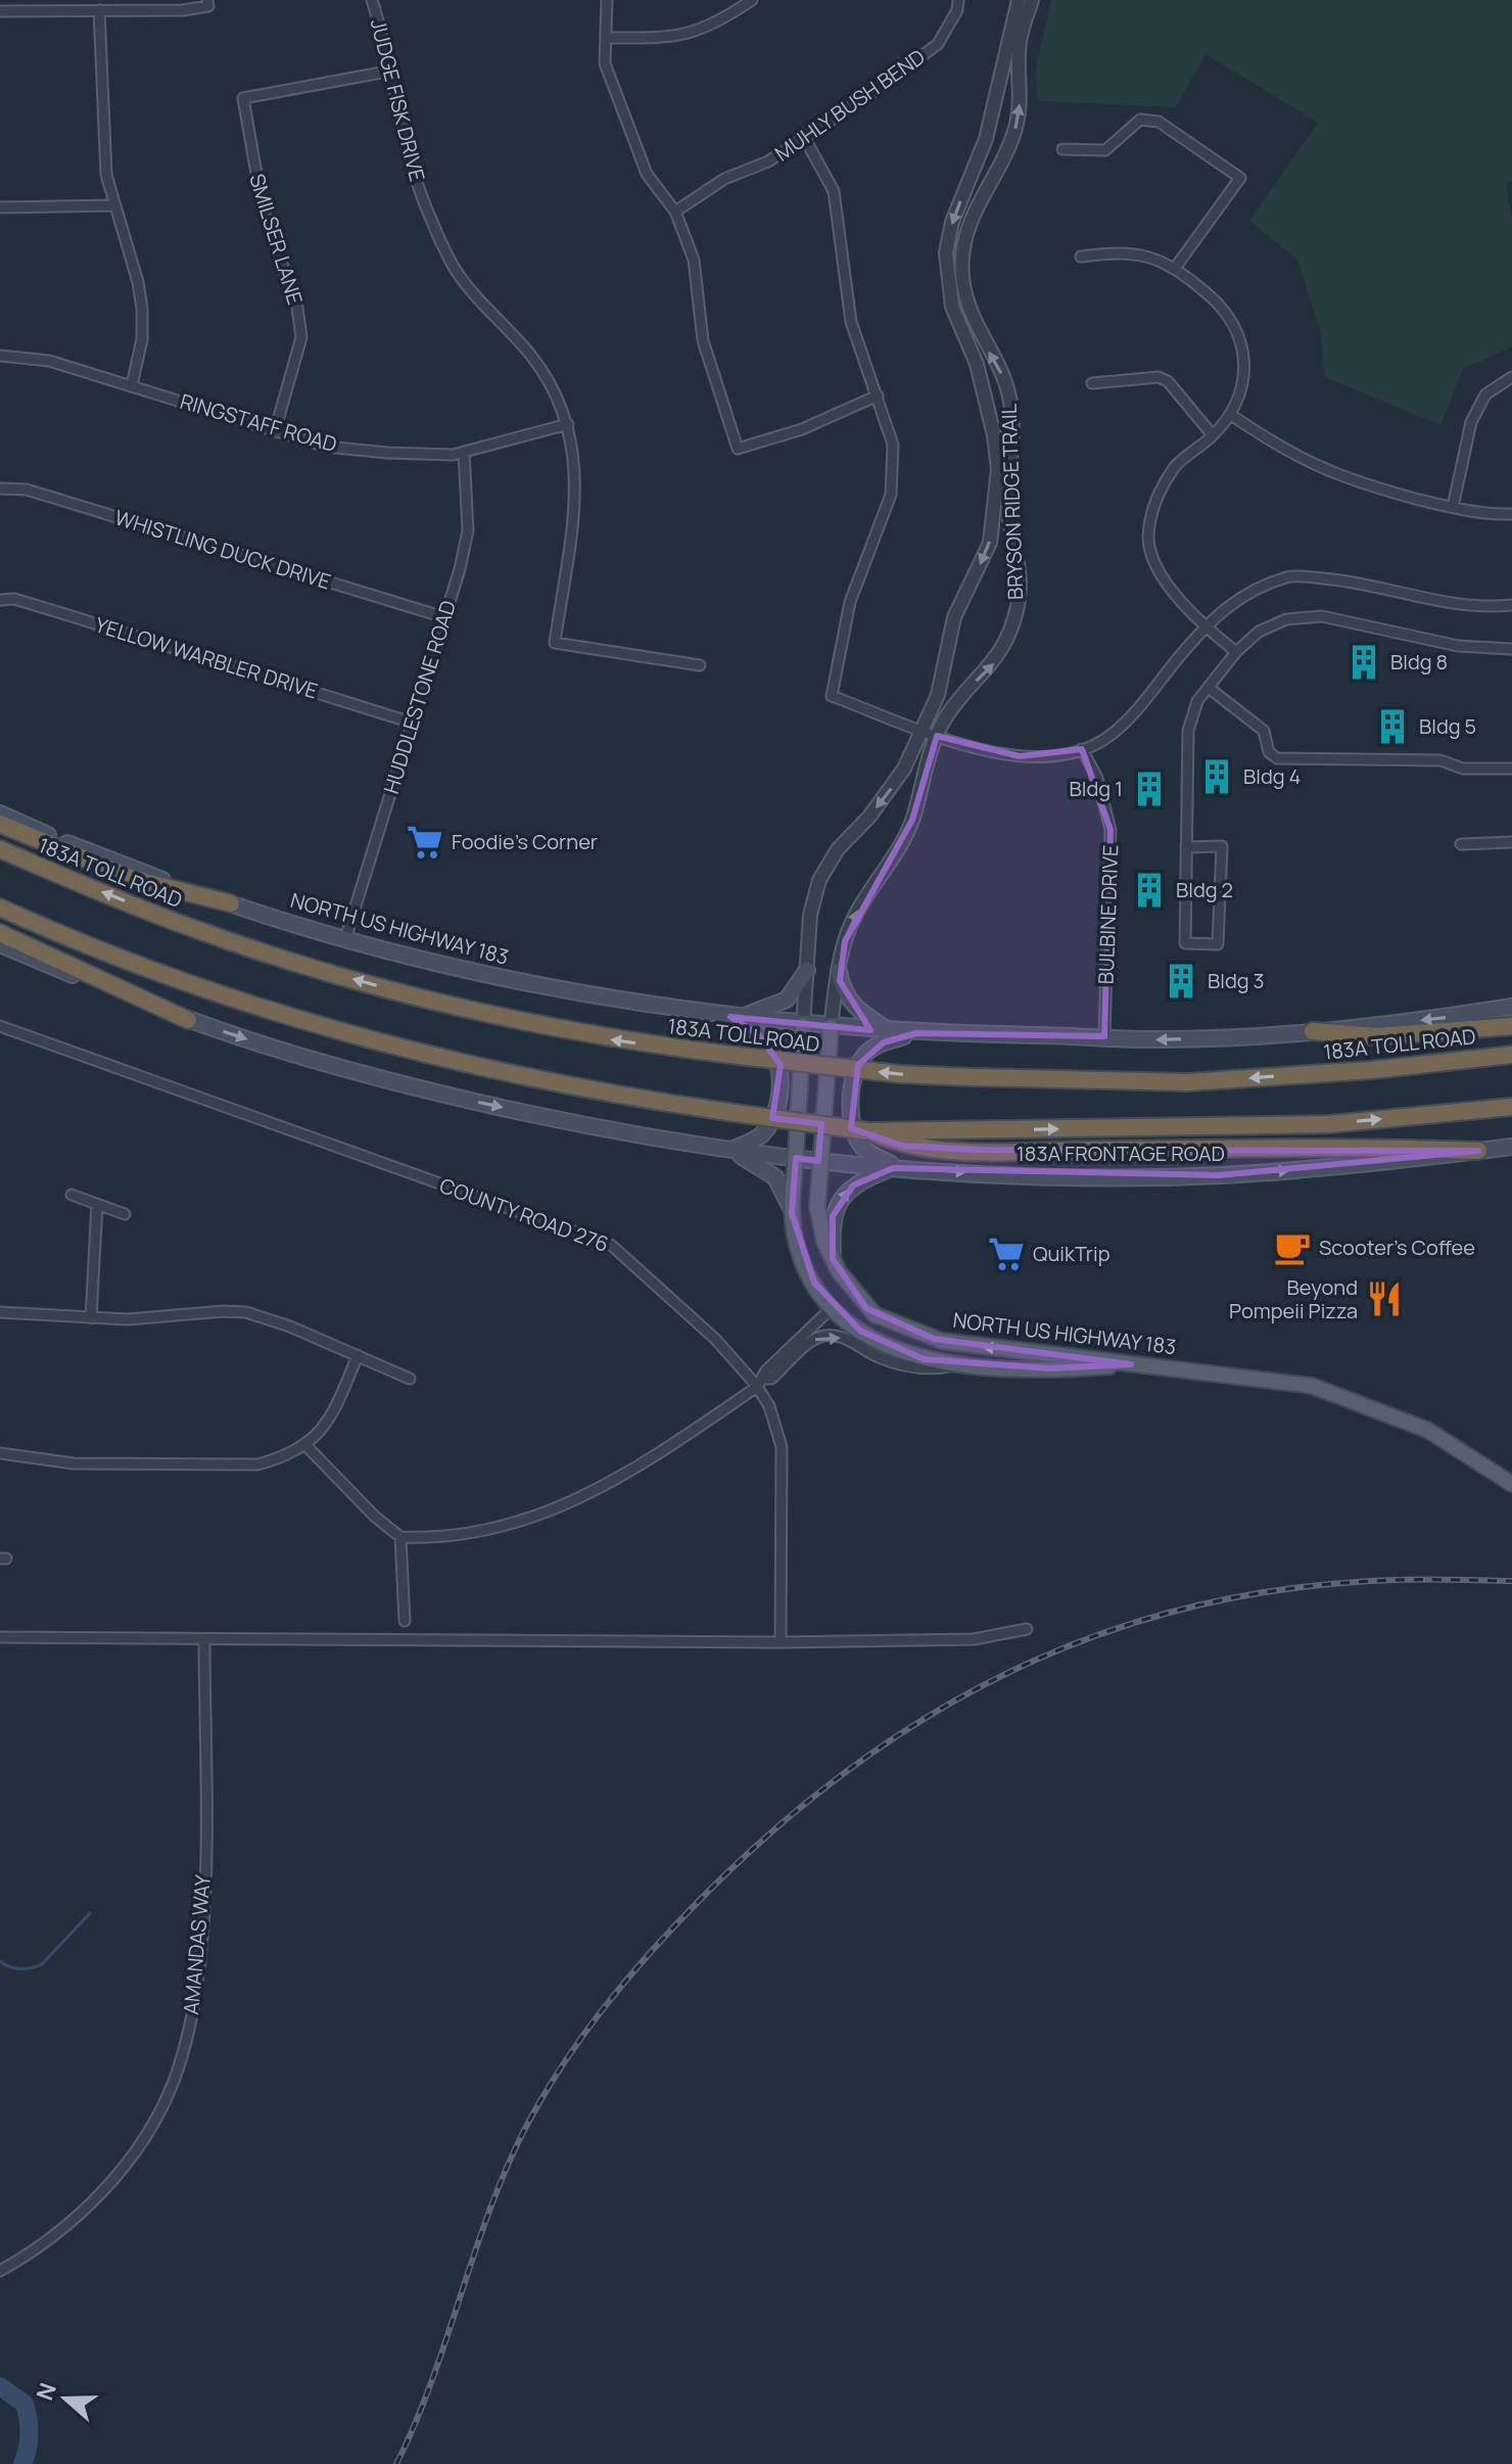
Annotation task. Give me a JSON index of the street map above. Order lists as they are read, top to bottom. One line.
{"streets":{"highway":["183A TOLL ROAD"],"main road":["NORTH US HIGHWAY 183","183A FRONTAGE ROAD"],"street":["JUDGE FISK DRIVE","MUHLY BUSH BEND","SMILSER LANE","RINGSTAFF ROAD","BRYSON RIDGE TRAIL","WHISTLING DUCK DRIVE","YELLOW WARBLER DRIVE","HUDDLESTONE ROAD","BULBINE DRIVE","COUNTY ROAD 276","AMANDAS WAY"]},"crossings":[["JUDGE FISK DRIVE","SMILSER LANE"],["JUDGE FISK DRIVE","RINGSTAFF ROAD"],["SMILSER LANE","RINGSTAFF ROAD"],["RINGSTAFF ROAD","HUDDLESTONE ROAD"],["BRYSON RIDGE TRAIL","NORTH US HIGHWAY 183"],["WHISTLING DUCK DRIVE","HUDDLESTONE ROAD"],["YELLOW WARBLER DRIVE","HUDDLESTONE ROAD"],["HUDDLESTONE ROAD","NORTH US HIGHWAY 183"],["NORTH US HIGHWAY 183","183A FRONTAGE ROAD"]],"one_way":["183A FRONTAGE ROAD"],"places":{"building":["Bldg 8","Bldg 5","Bldg 4","Bldg 1","Bldg 2","Bldg 3"],"supermarket":["Foodie’s Corner","QuikTrip"],"cafe":["Scooter's Coffee"],"restaurant":["Beyond Pompeii Pizza"]},"north":"left"}
